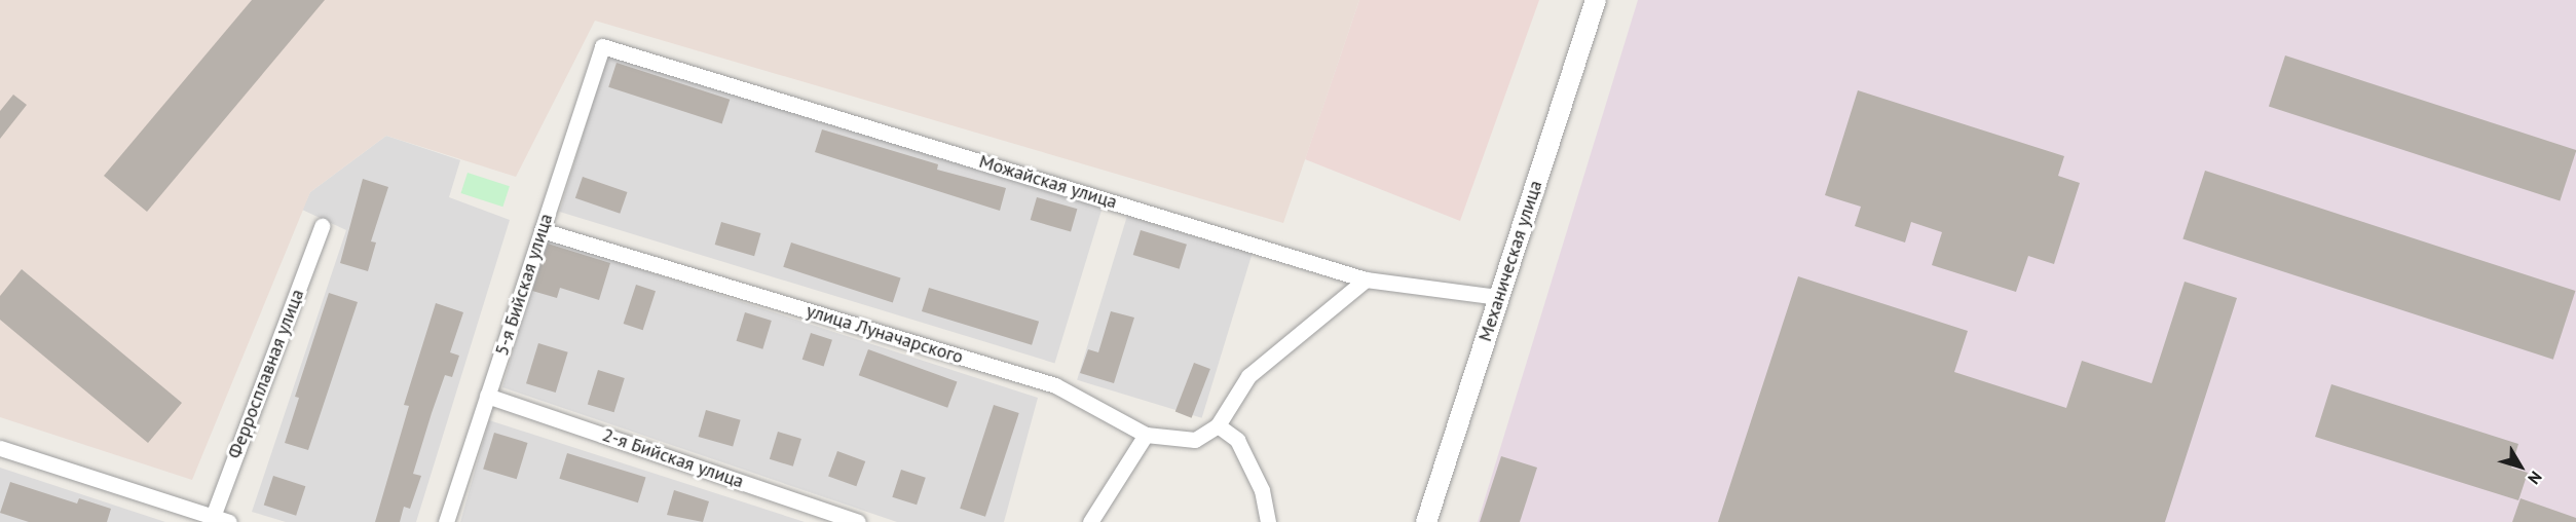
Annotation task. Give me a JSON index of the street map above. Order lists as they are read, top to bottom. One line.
{"streets":{"street":["Можайская улица","Механическая улица","5-я Бийская улица","улица Луначарского","Ферросплавная улица","2-я Бийская улица"]},"crossings":[["Можайская улица","Механическая улица"],["Можайская улица","5-я Бийская улица"],["5-я Бийская улица","улица Луначарского"],["5-я Бийская улица","2-я Бийская улица"]],"north":"bottom right"}
